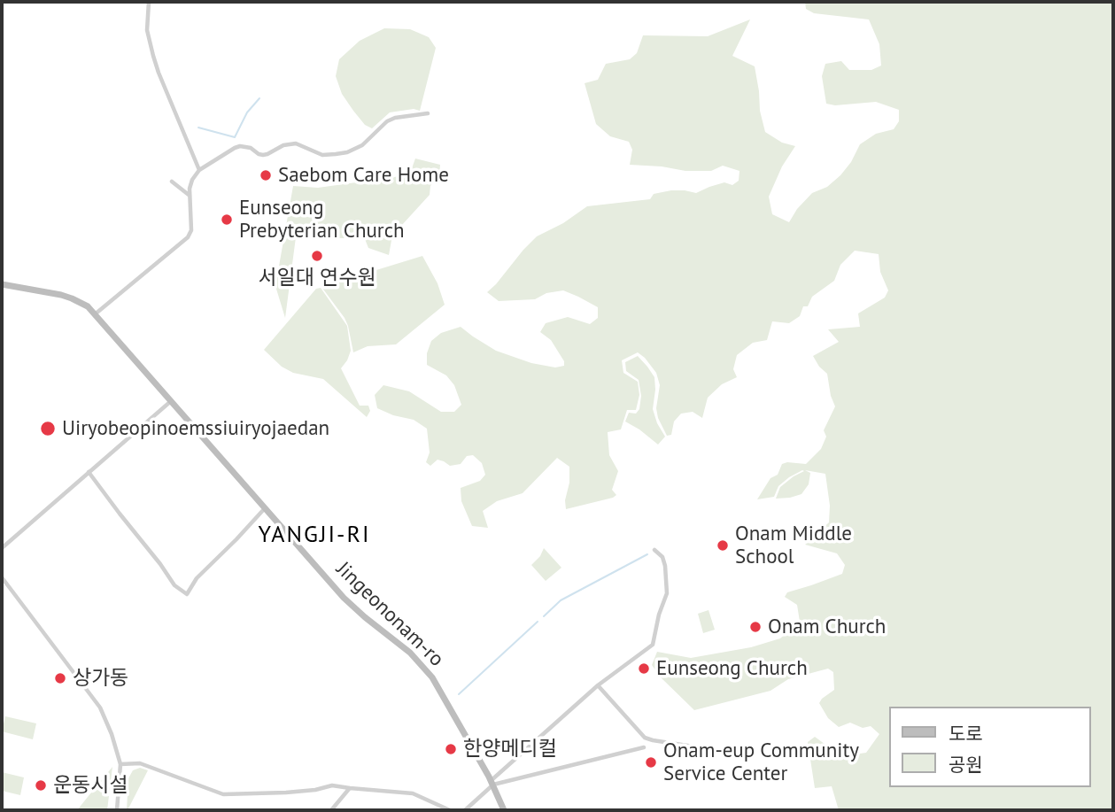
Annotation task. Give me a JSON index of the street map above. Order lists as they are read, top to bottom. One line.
{"streets":{"main road":["Jingeononam-ro"]},"districts":["YANGJI-RI"],"places":["Saebom Care Home","Eunseong Prebyterian Church","서일대 연수원","Uiryobeopinoemssiuiryojaedan","Onam Middle School","Onam Church","Eunseong Church","상가동","한양메디컬","Onam-eup Community Service Center","운동시설"],"legend":["도로","공원"]}
